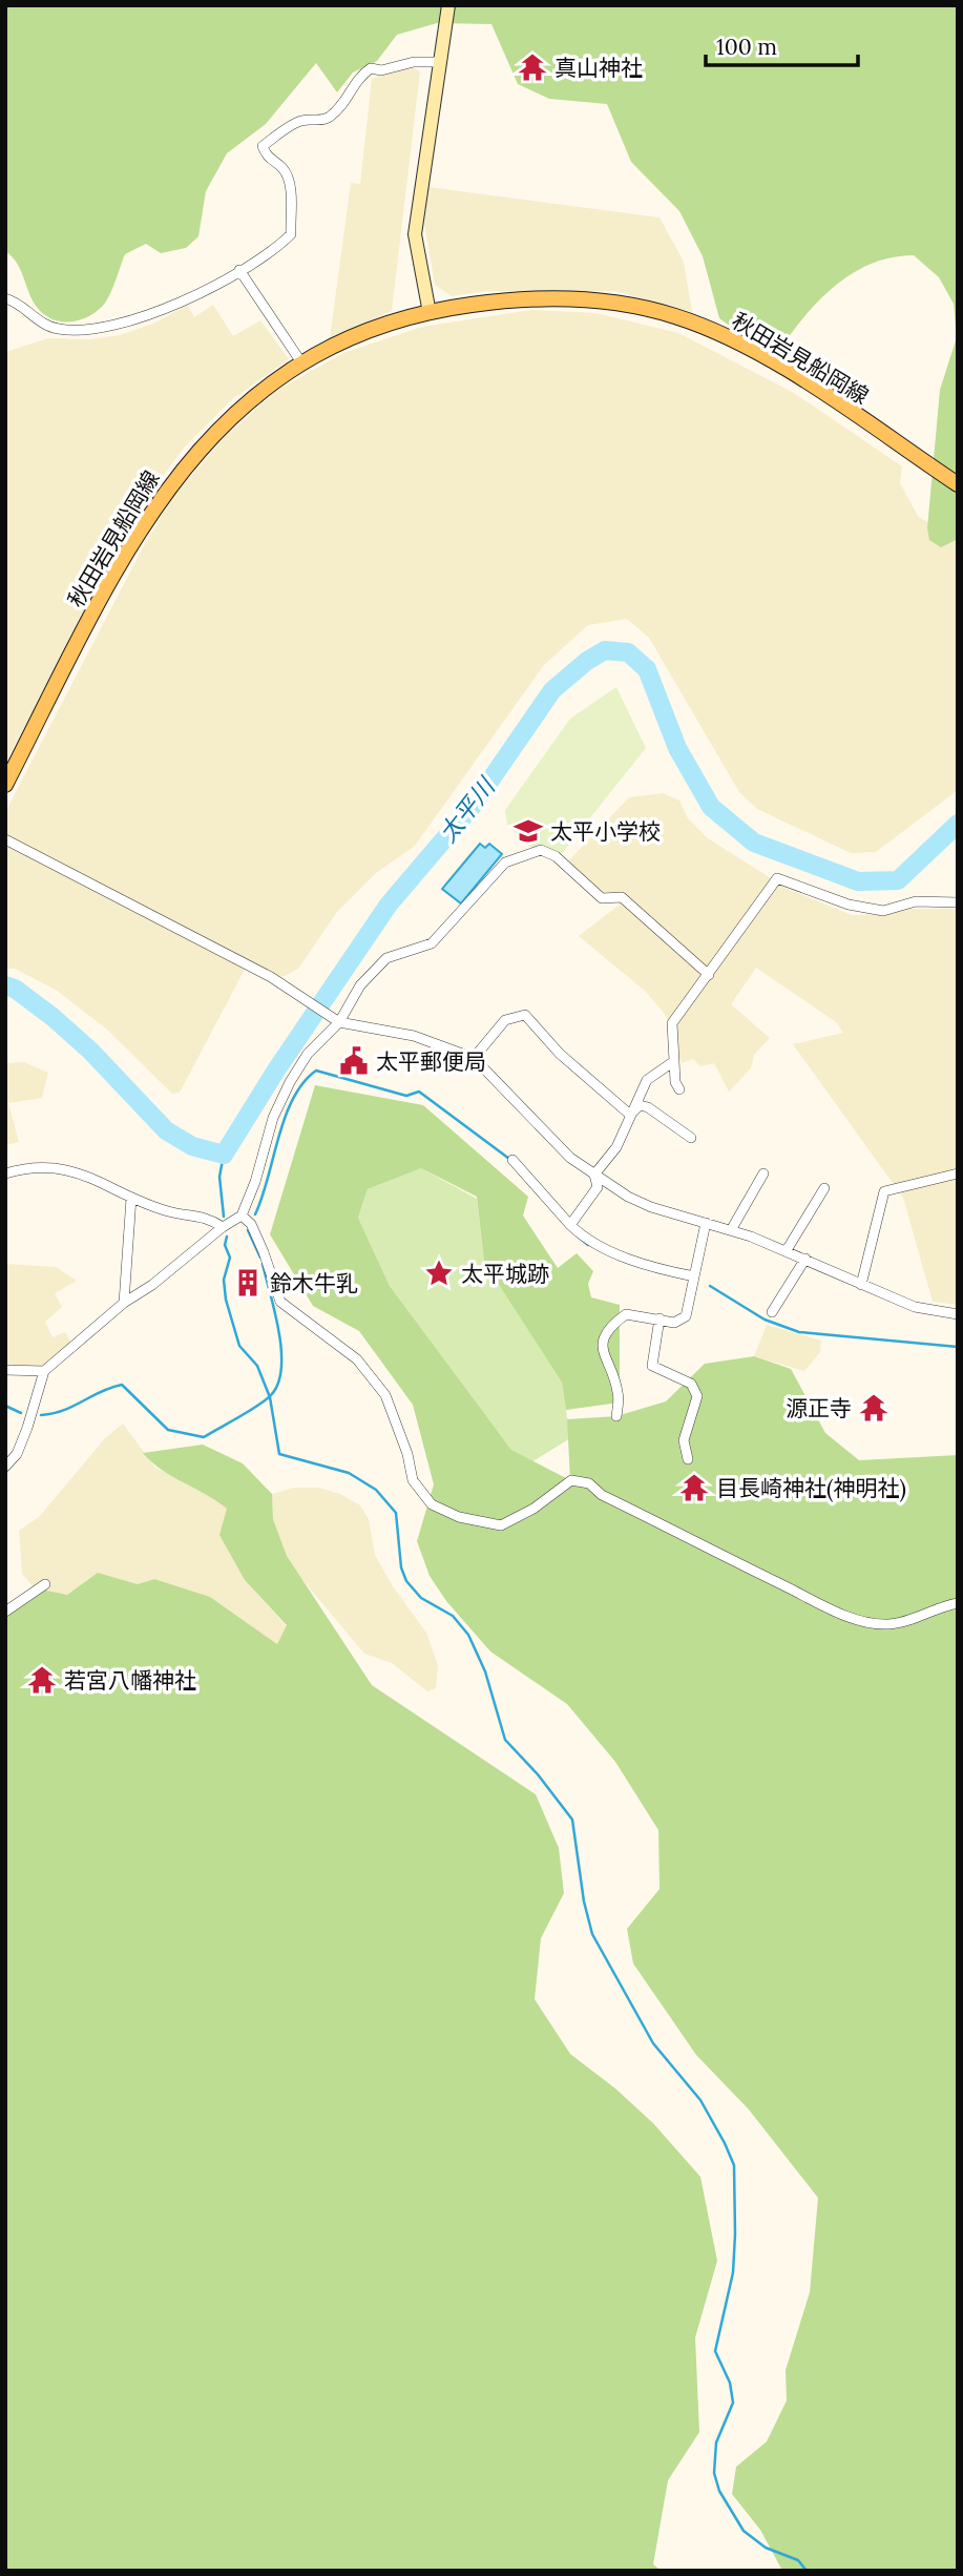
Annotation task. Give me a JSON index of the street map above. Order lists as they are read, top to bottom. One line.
{"streets":{"main road":["秋田岩見船岡線"]},"water":["太平川"],"places":{"temple":["真山神社","源正寺","目長崎神社(神明社)","若宮八幡神社"],"school or university":["太平小学校"],"public building":["太平郵便局"],"place":["太平城跡"],"building":["鈴木牛乳"]},"scale_bar":"100 m"}
